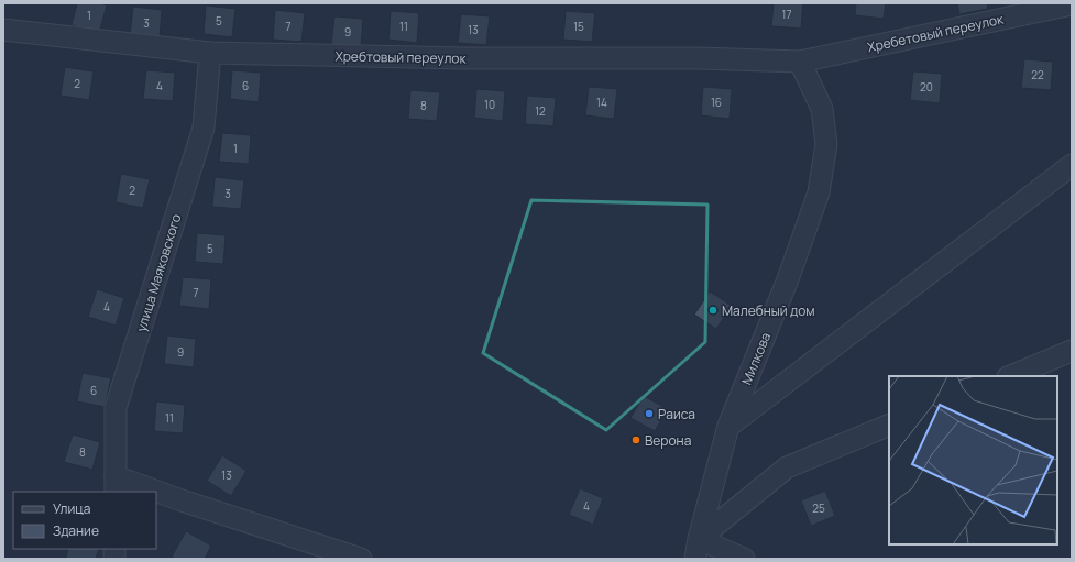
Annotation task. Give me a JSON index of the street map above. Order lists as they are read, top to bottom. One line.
{"streets":{"lane":["Хребетовый переулок","Хребтовый переулок","улица Маяковского","Милкова"]},"crossings":[["Хребетовый переулок","Хребтовый переулок"],["Хребетовый переулок","Милкова"],["Хребтовый переулок","улица Маяковского"],["Хребтовый переулок","Милкова"]],"places":["Малебный дом","Раиса","Верона"],"house_numbers":["17","1","5","3","7","11","15","13","9","22","2","4","6","20","14","16","10","8","12","1","2","3","5","7","4","9","6","11","8","13","4","25"],"legend":["Улица","Здание"]}
